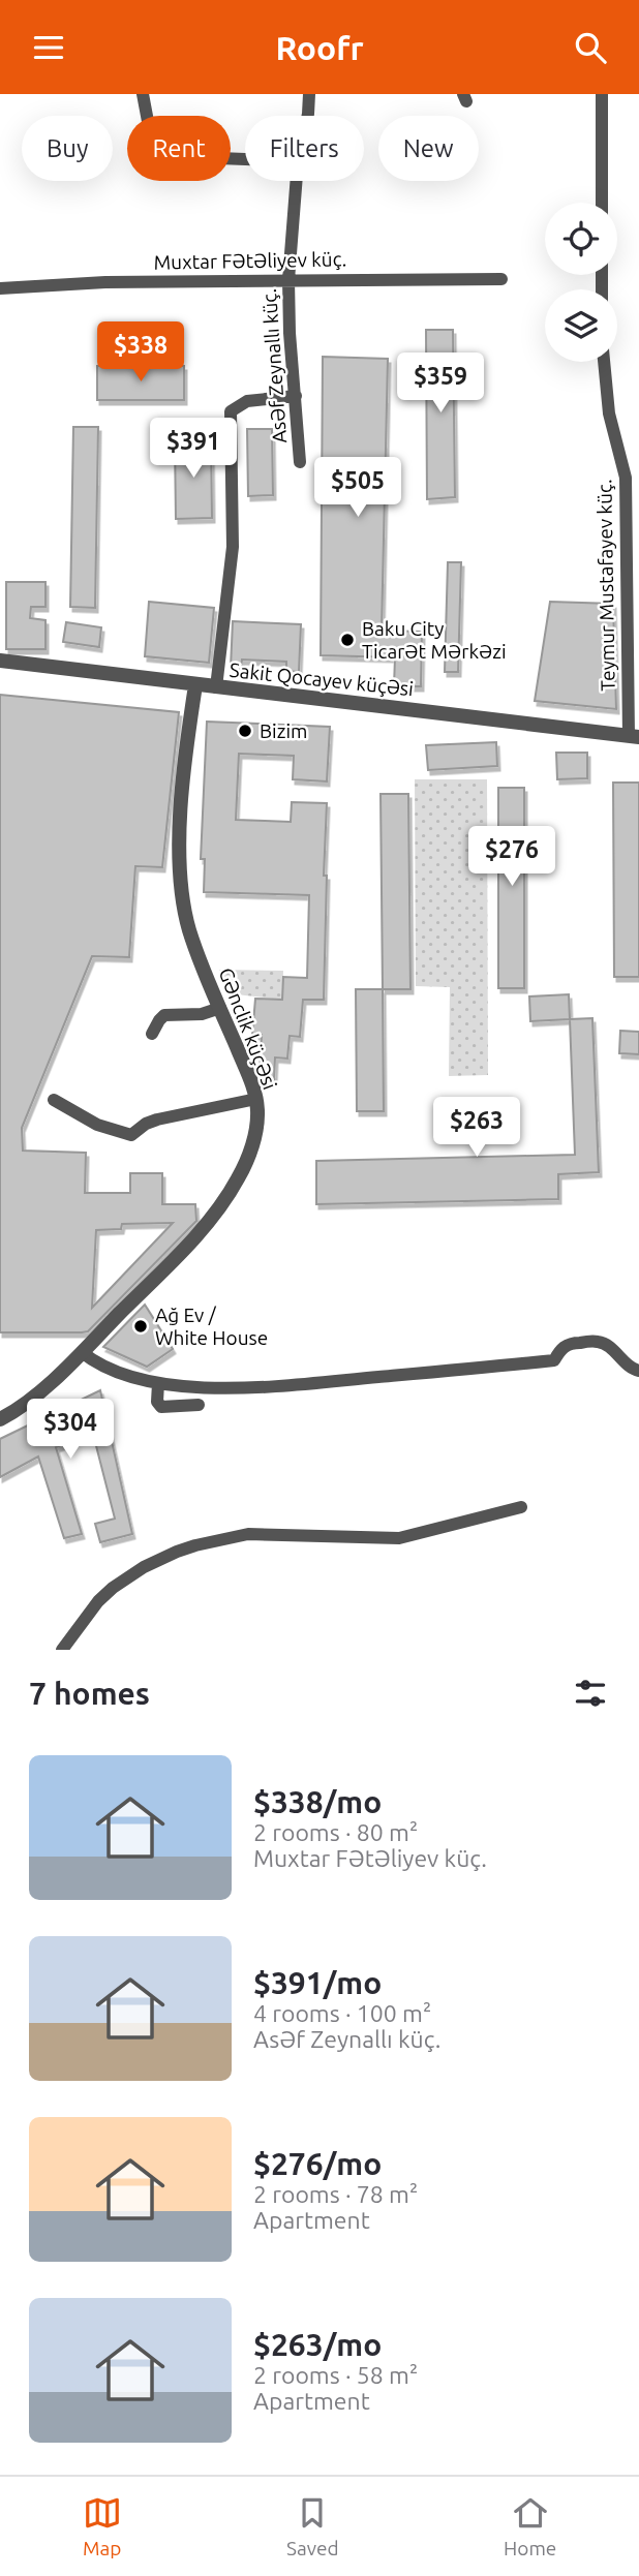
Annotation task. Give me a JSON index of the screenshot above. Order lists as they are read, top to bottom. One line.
{"streets":{"street":["Muxtar Fətəliyev küç.","Asəf Zeynallı küç.","Teymur Mustafayev küç.","Sakit Qocayev küçəsi","Gənclik küçəsi"]},"crossings":[["Muxtar Fətəliyev küç.","Asəf Zeynallı küç."],["Teymur Mustafayev küç.","Sakit Qocayev küçəsi"],["Sakit Qocayev küçəsi","Gənclik küçəsi"]],"places":["Baku City Ticarət Mərkəzi","Bizim","Ağ Ev / White House"],"page":{"header":"Roofr","chip":["Buy","Rent","Filters","New"],"price":["$338","$359","$391","$505","$276","$263","$304"],"heading":"7 homes","list":[{"name":"$338/mo","note":"2 rooms · 80 m² · Muxtar Fətəliyev küç."},{"name":"$391/mo","note":"4 rooms · 100 m² · Asəf Zeynallı küç."},{"name":"$276/mo","note":"2 rooms · 78 m² · Apartment"},{"name":"$263/mo","note":"2 rooms · 58 m² · Apartment"}],"tabs":["Map","Saved","Home"]}}
